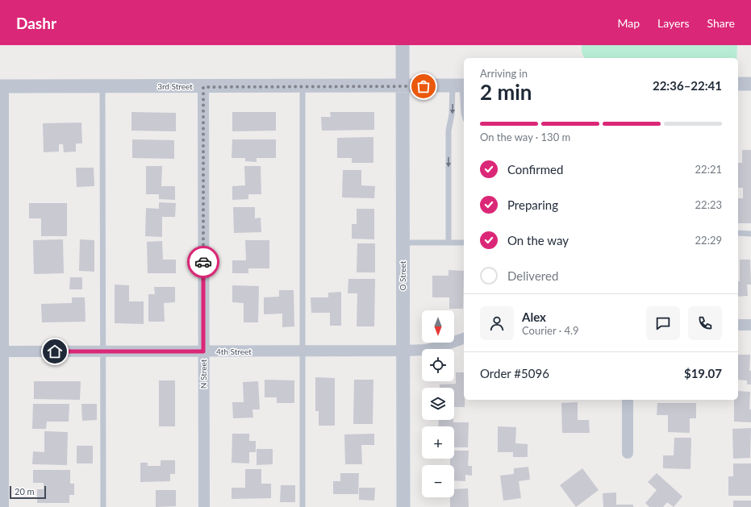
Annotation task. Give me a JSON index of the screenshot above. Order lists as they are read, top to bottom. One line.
{"streets":{"street":["3rd Street","O Street","4th Street","N Street"]},"crossings":[["3rd Street","O Street"],["3rd Street","N Street"],["O Street","4th Street"],["4th Street","N Street"]],"scale_bar":"20 m","north":"bottom","page":{"header":"Dashr","nav":["Map","Layers","Share"],"heading":["2 min","Arriving in","22:36–22:41"],"panel":["Alex","Courier · 4.9","Order #5096","$19.07"],"bar":"On the way · 130 m","list":[["Confirmed","22:21"],["Preparing","22:23"],["On the way","22:29"],"Delivered"],"map_buttons":["+","−"],"scale":"20 m"}}
